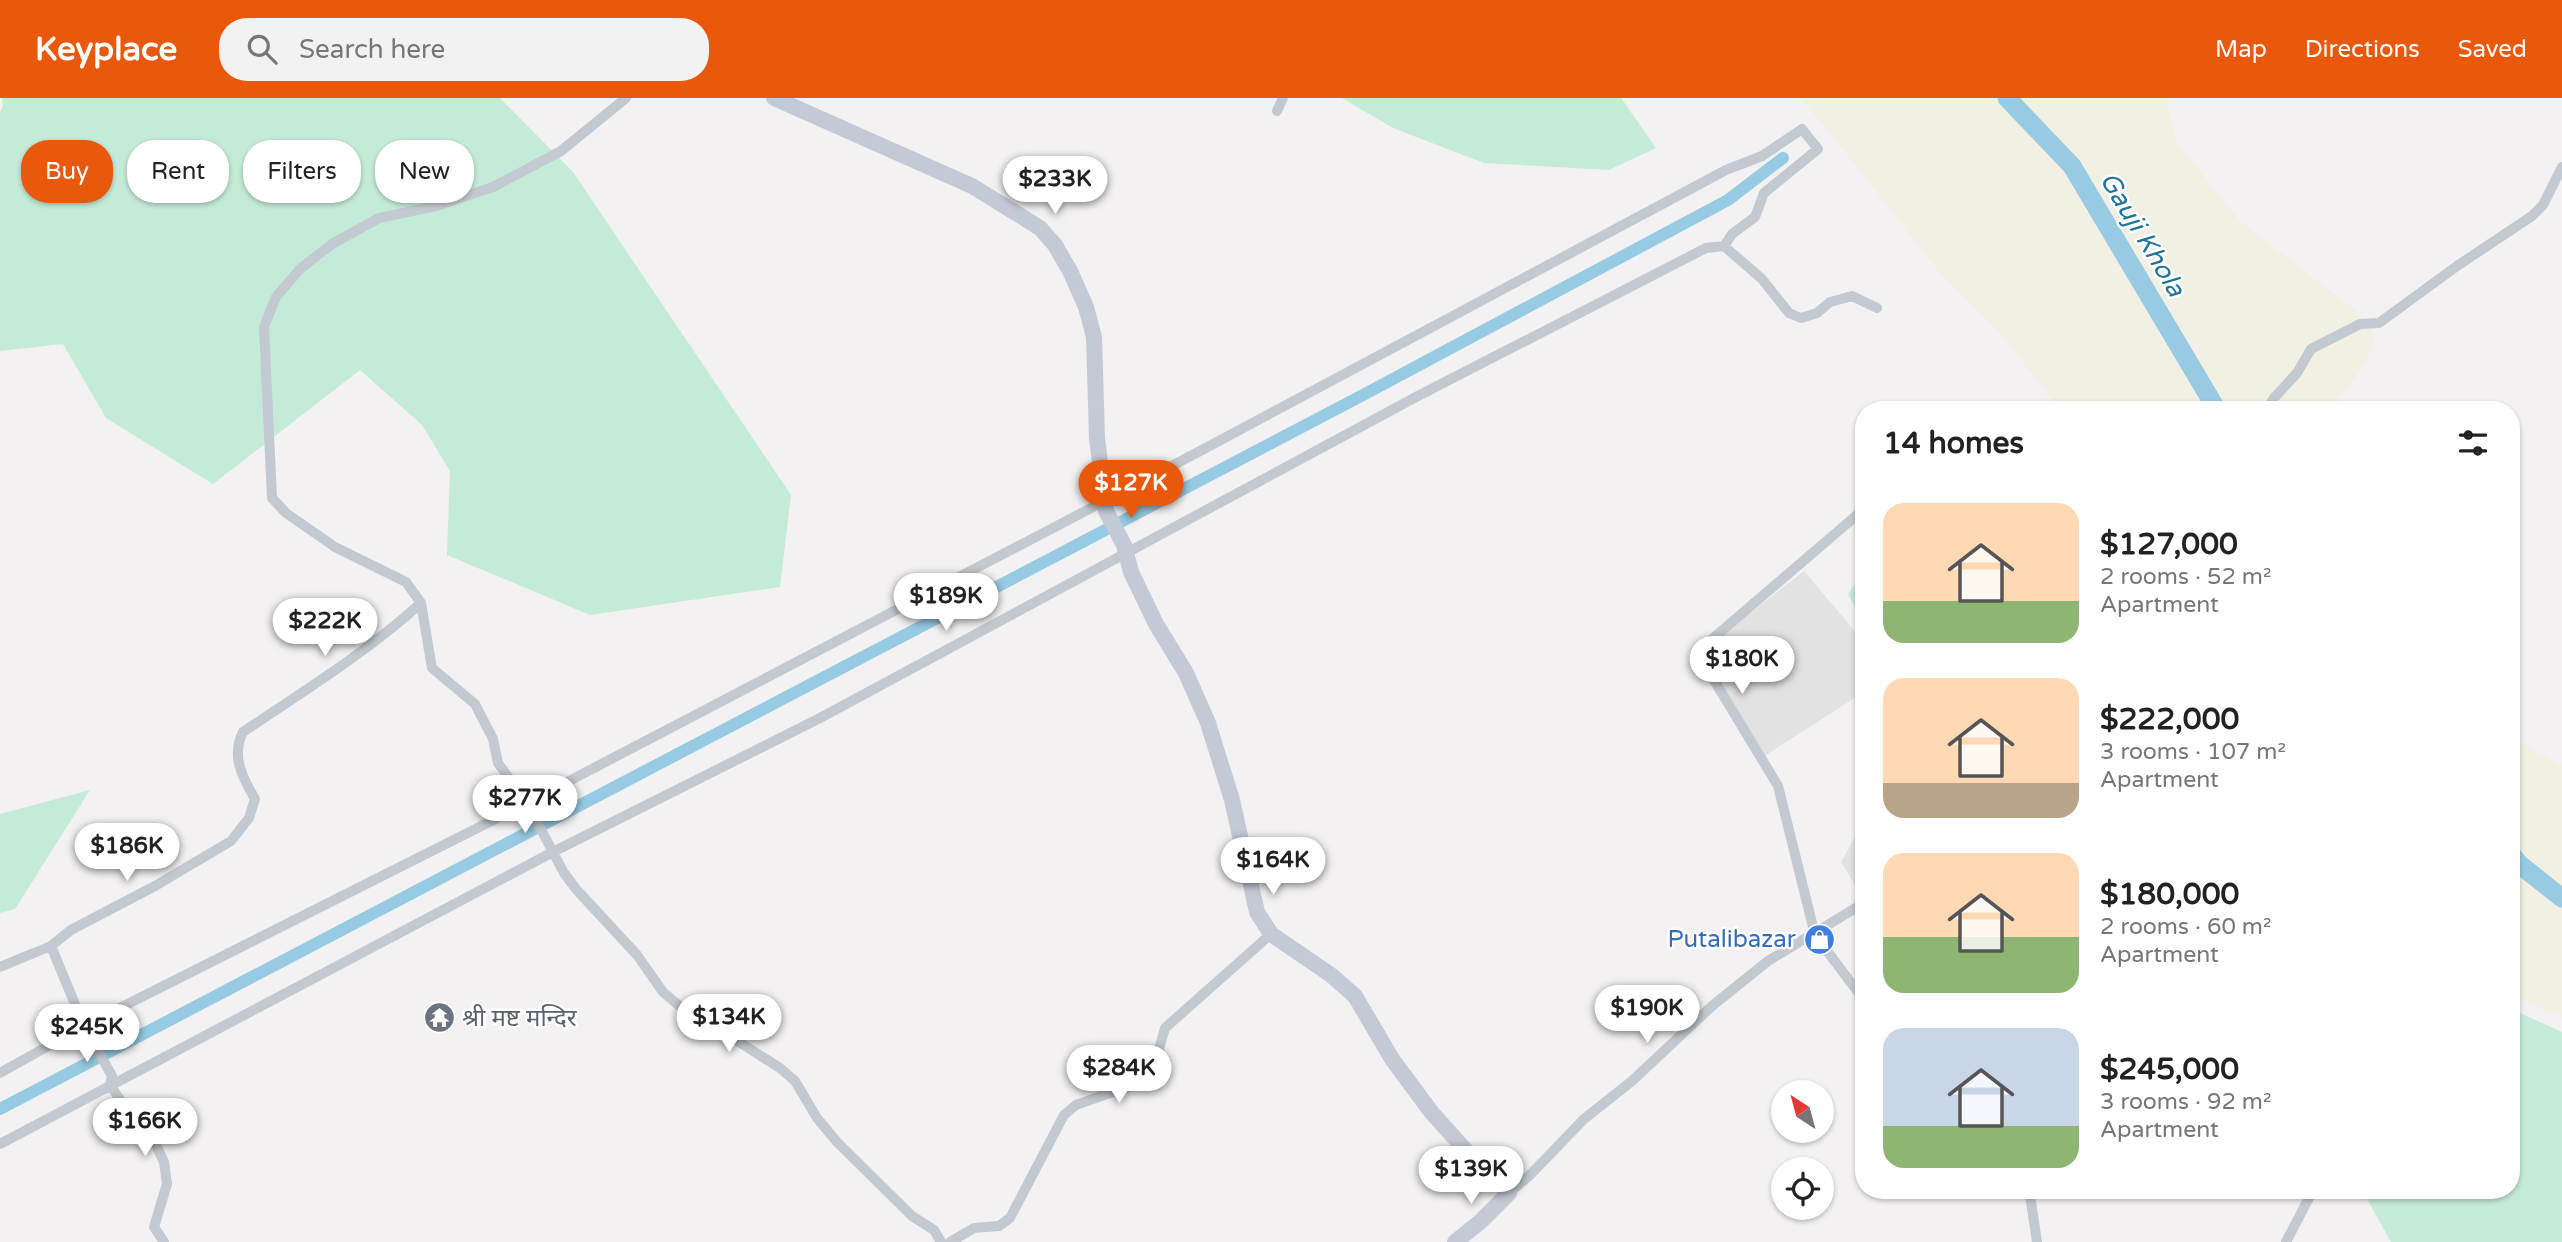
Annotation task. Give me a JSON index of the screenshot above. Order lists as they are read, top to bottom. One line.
{"water":["Gauji Khola"],"places":{"shop":["Putalibazar"],"temple":["श्री मष्ट मन्दिर"]},"north":"top left","page":{"header":"Keyplace","search":"Search here","nav":["Map","Directions","Saved"],"chip":["Buy","Rent","Filters","New"],"price":["$233K","$127K","$189K","$222K","$180K","$277K","$186K","$164K","$190K","$134K","$245K","$284K","$166K","$139K"],"heading":"14 homes","list":[{"name":"$127,000","note":"2 rooms · 52 m² · Apartment"},{"name":"$222,000","note":"3 rooms · 107 m² · Apartment"},{"name":"$180,000","note":"2 rooms · 60 m² · Apartment"},{"name":"$245,000","note":"3 rooms · 92 m² · Apartment"}]}}
